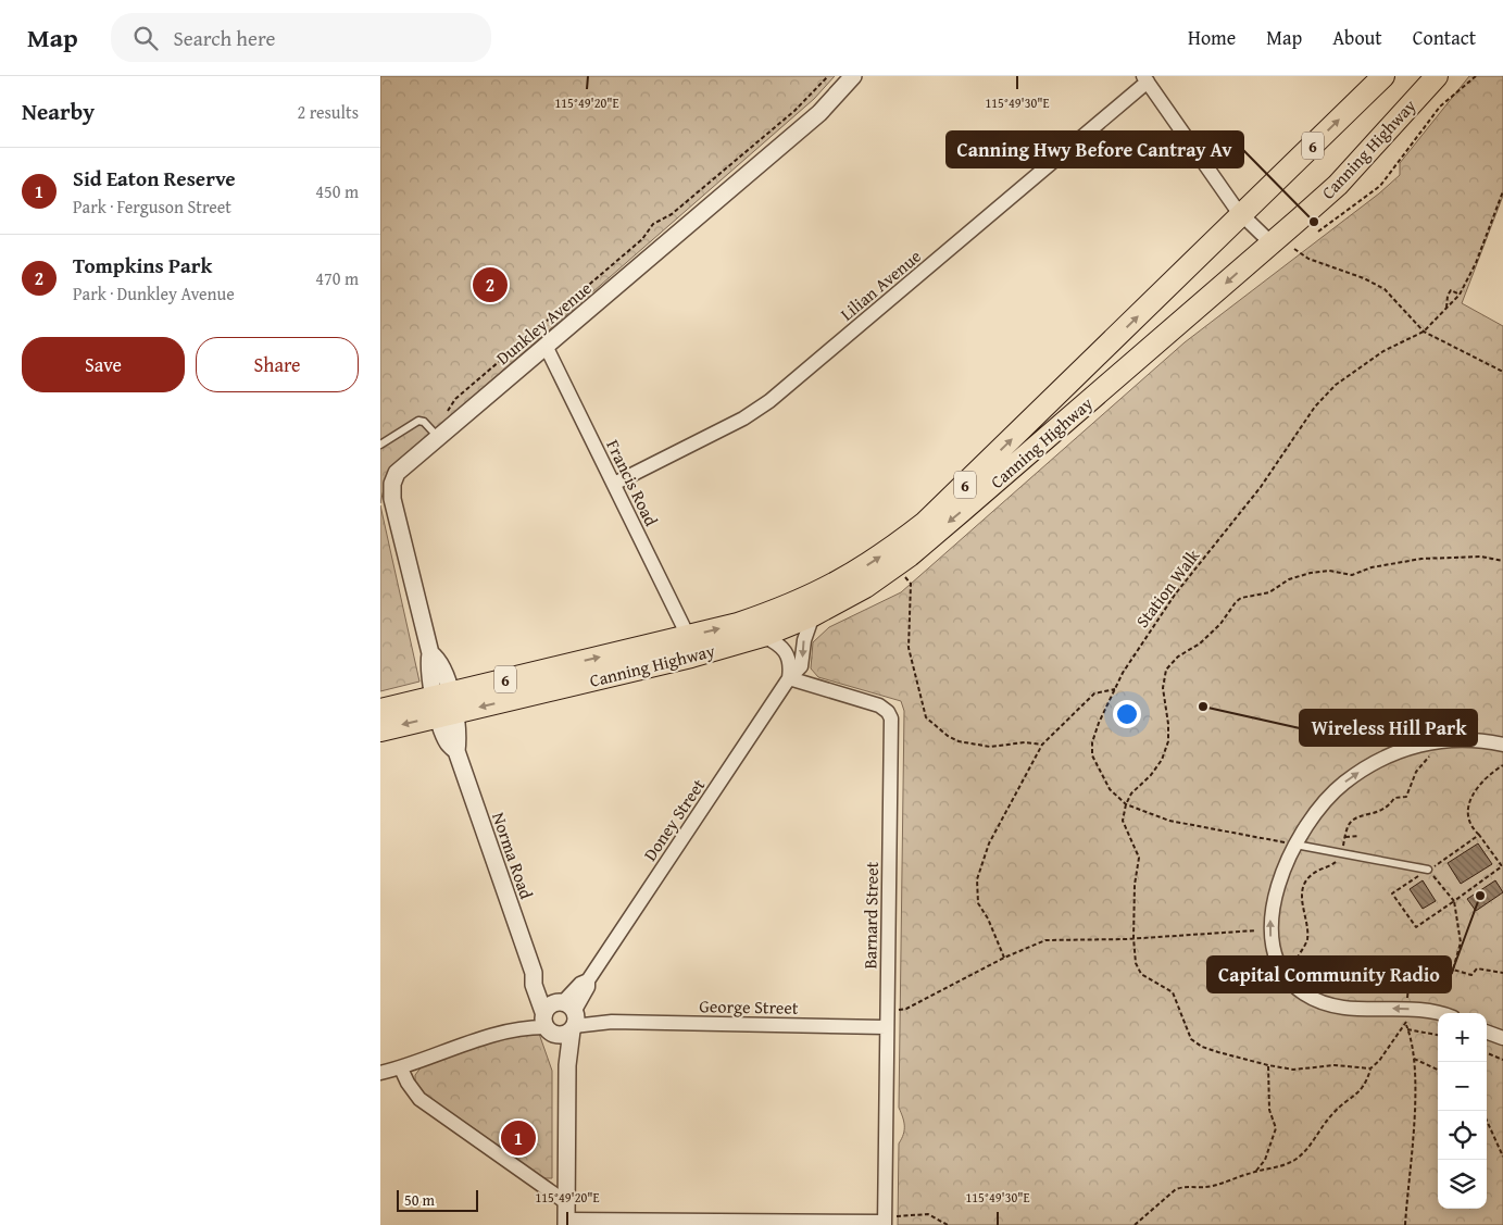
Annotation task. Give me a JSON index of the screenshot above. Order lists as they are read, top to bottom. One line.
{"streets":{"highway":["6","Canning Highway"],"street":["Lilian Avenue","Dunkley Avenue","Francis Road","Doney Street","Norma Road","Barnard Street","George Street"],"path":["Station Walk"]},"crossings":[["Canning Highway","Dunkley Avenue"],["Canning Highway","Francis Road"],["Canning Highway","Doney Street"],["Canning Highway","Norma Road"],["Lilian Avenue","Francis Road"],["Dunkley Avenue","Francis Road"],["Dunkley Avenue","Norma Road"],["Doney Street","Norma Road"],["Doney Street","Barnard Street"],["Doney Street","George Street"],["Norma Road","George Street"],["Barnard Street","George Street"]],"places":["Canning Hwy Before Cantray Av","Wireless Hill Park","Capital Community Radio"],"scale_bar":"50 m","page":{"header":"Map","search":"Search here","nav":["Home","Map","About","Contact"],"heading":["Nearby","2 results"],"list":[{"mark":"1","name":"Sid Eaton Reserve","note":"Park · Ferguson Street","value":"450 m"},{"mark":"2","name":"Tompkins Park","note":"Park · Dunkley Avenue","value":"470 m"}],"pins":["2","1"],"buttons":["Save","Share"],"map_buttons":["+","−"],"scale":"50 m"},"coordinates":["115°49'20\"E","115°49'30\"E"]}
